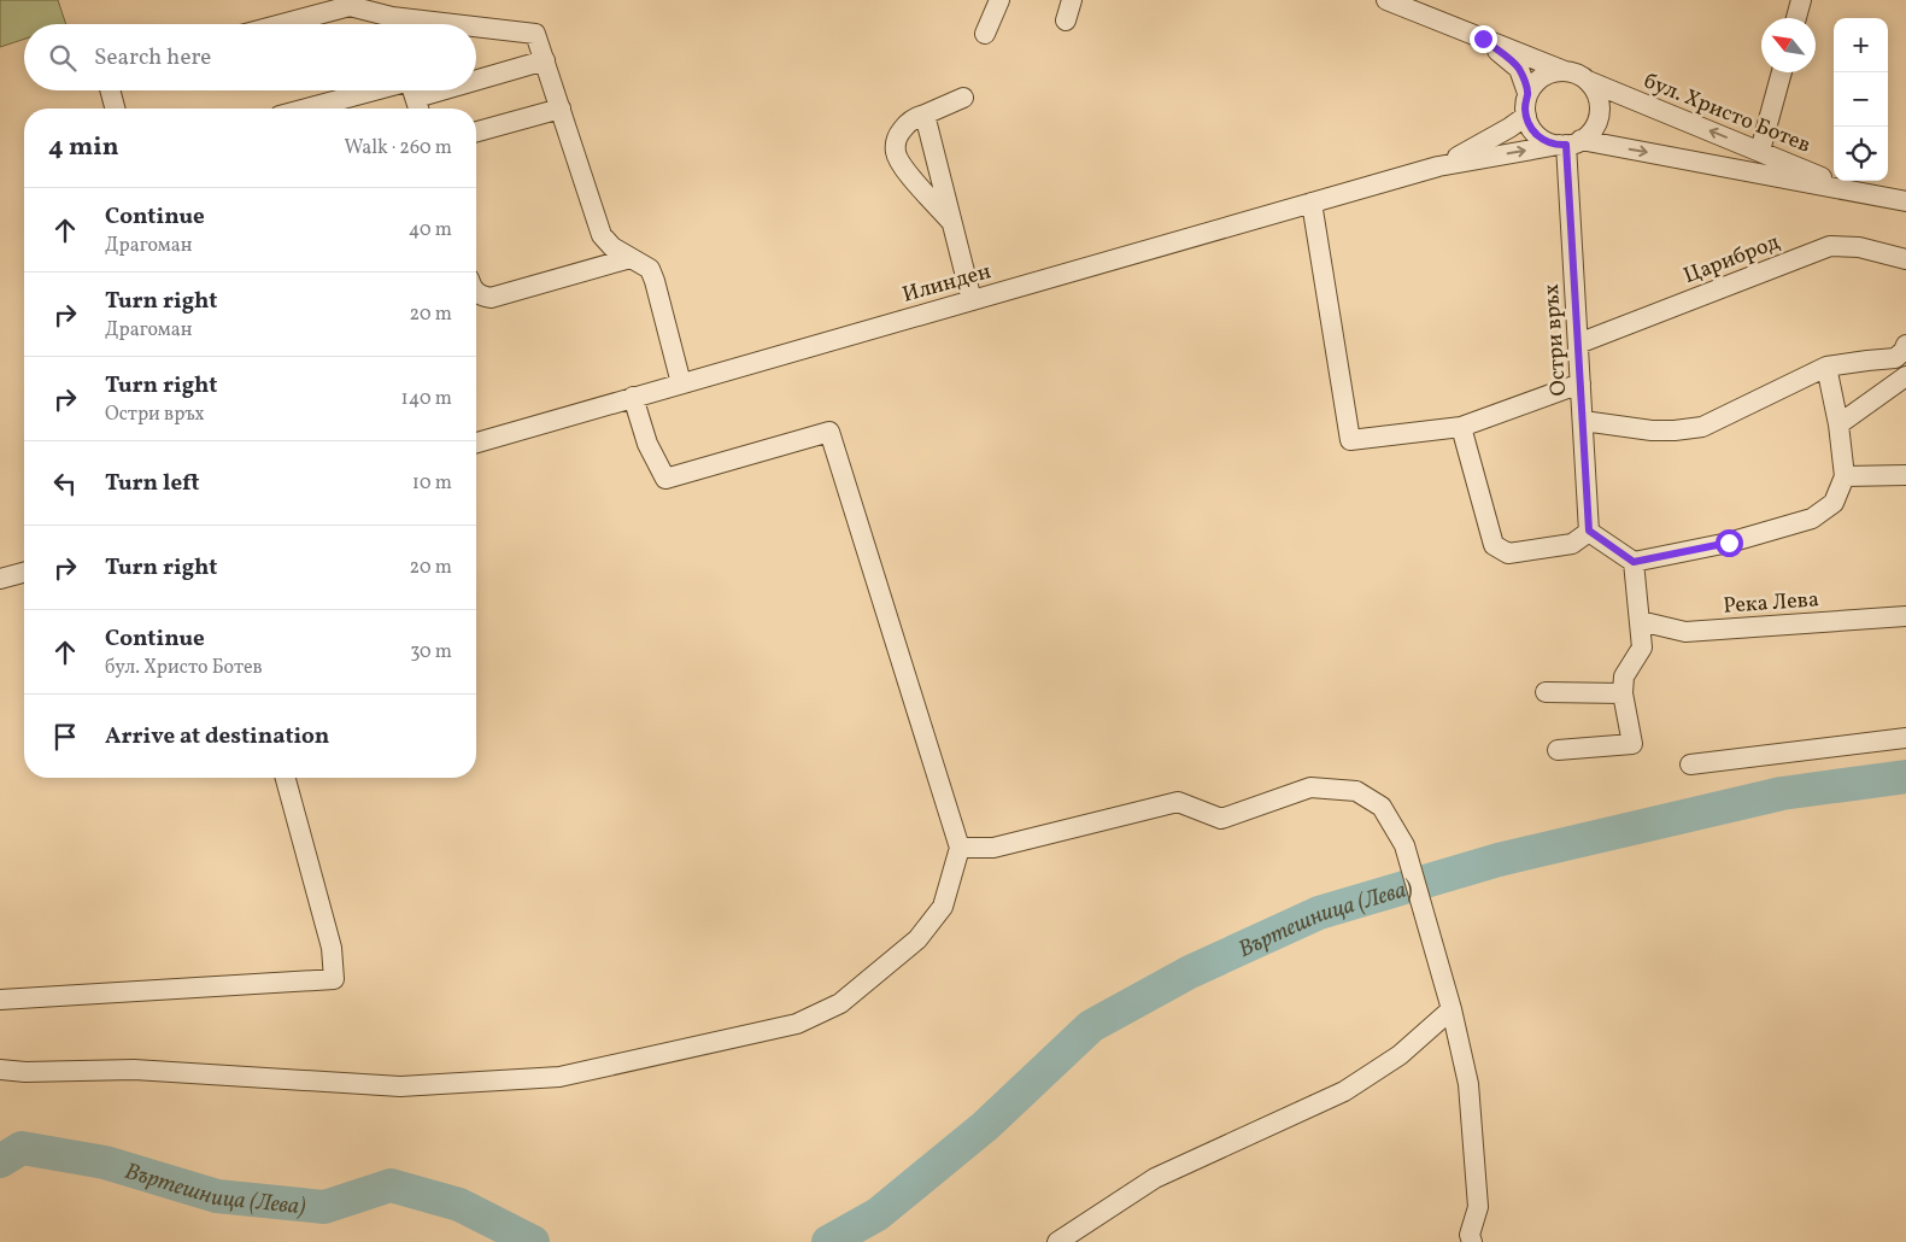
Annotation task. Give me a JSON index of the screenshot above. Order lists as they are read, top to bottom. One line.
{"streets":{"street":["бул. Христо Ботев","Цариброд","Илинден","Остри връх","Река Лева"]},"crossings":[["бул. Христо Ботев","Илинден"],["бул. Христо Ботев","Остри връх"],["Цариброд","Остри връх"],["Илинден","Остри връх"]],"water":["Въртешница (Лева)"],"north":"top left","page":{"map_buttons":["+","−"],"search":"Search here","heading":["4 min","Walk · 260 m"],"list":[["Continue","Драгоман","40 m"],["Turn right","Драгоман","20 m"],["Turn right","Остри връх","140 m"],["Turn left","10 m"],["Turn right","20 m"],["Continue","бул. Христо Ботев","30 m"],"Arrive at destination"]}}
